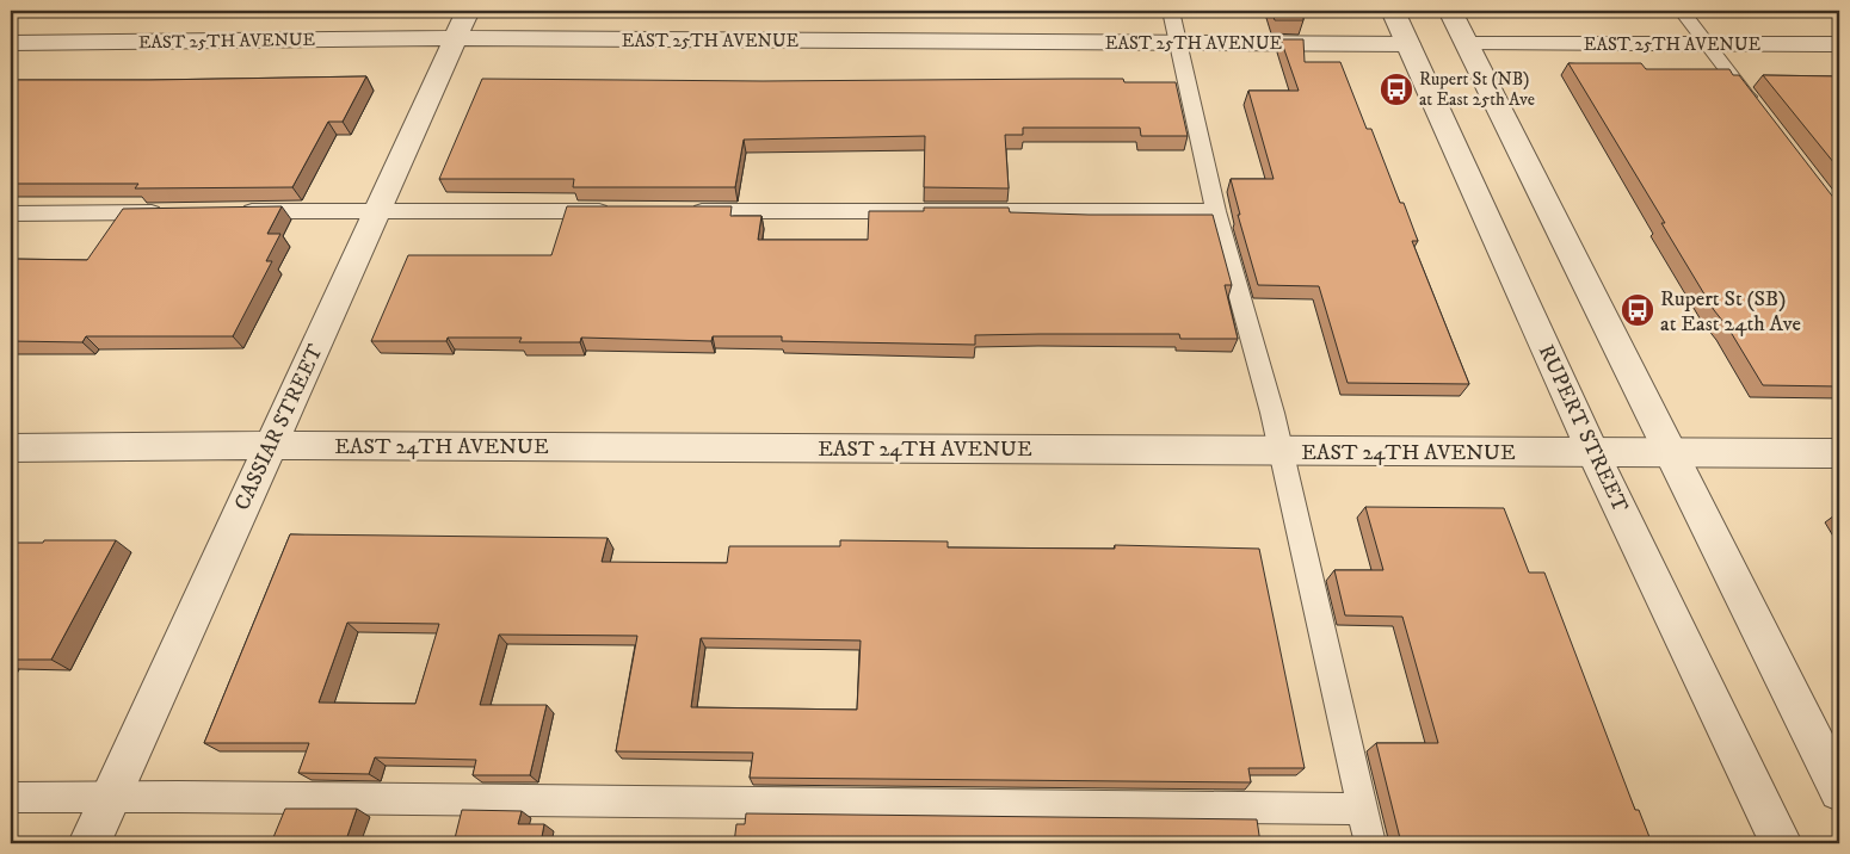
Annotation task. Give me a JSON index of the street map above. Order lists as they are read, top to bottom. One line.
{"streets":{"street":["EAST 25TH AVENUE","CASSIAR STREET","RUPERT STREET","EAST 24TH AVENUE"]},"crossings":[["EAST 25TH AVENUE","CASSIAR STREET"],["EAST 25TH AVENUE","RUPERT STREET"],["CASSIAR STREET","EAST 24TH AVENUE"],["RUPERT STREET","EAST 24TH AVENUE"]],"places":{"bus stop":["Rupert St (NB) at East 25th Ave","Rupert St (SB) at East 24th Ave"]}}
